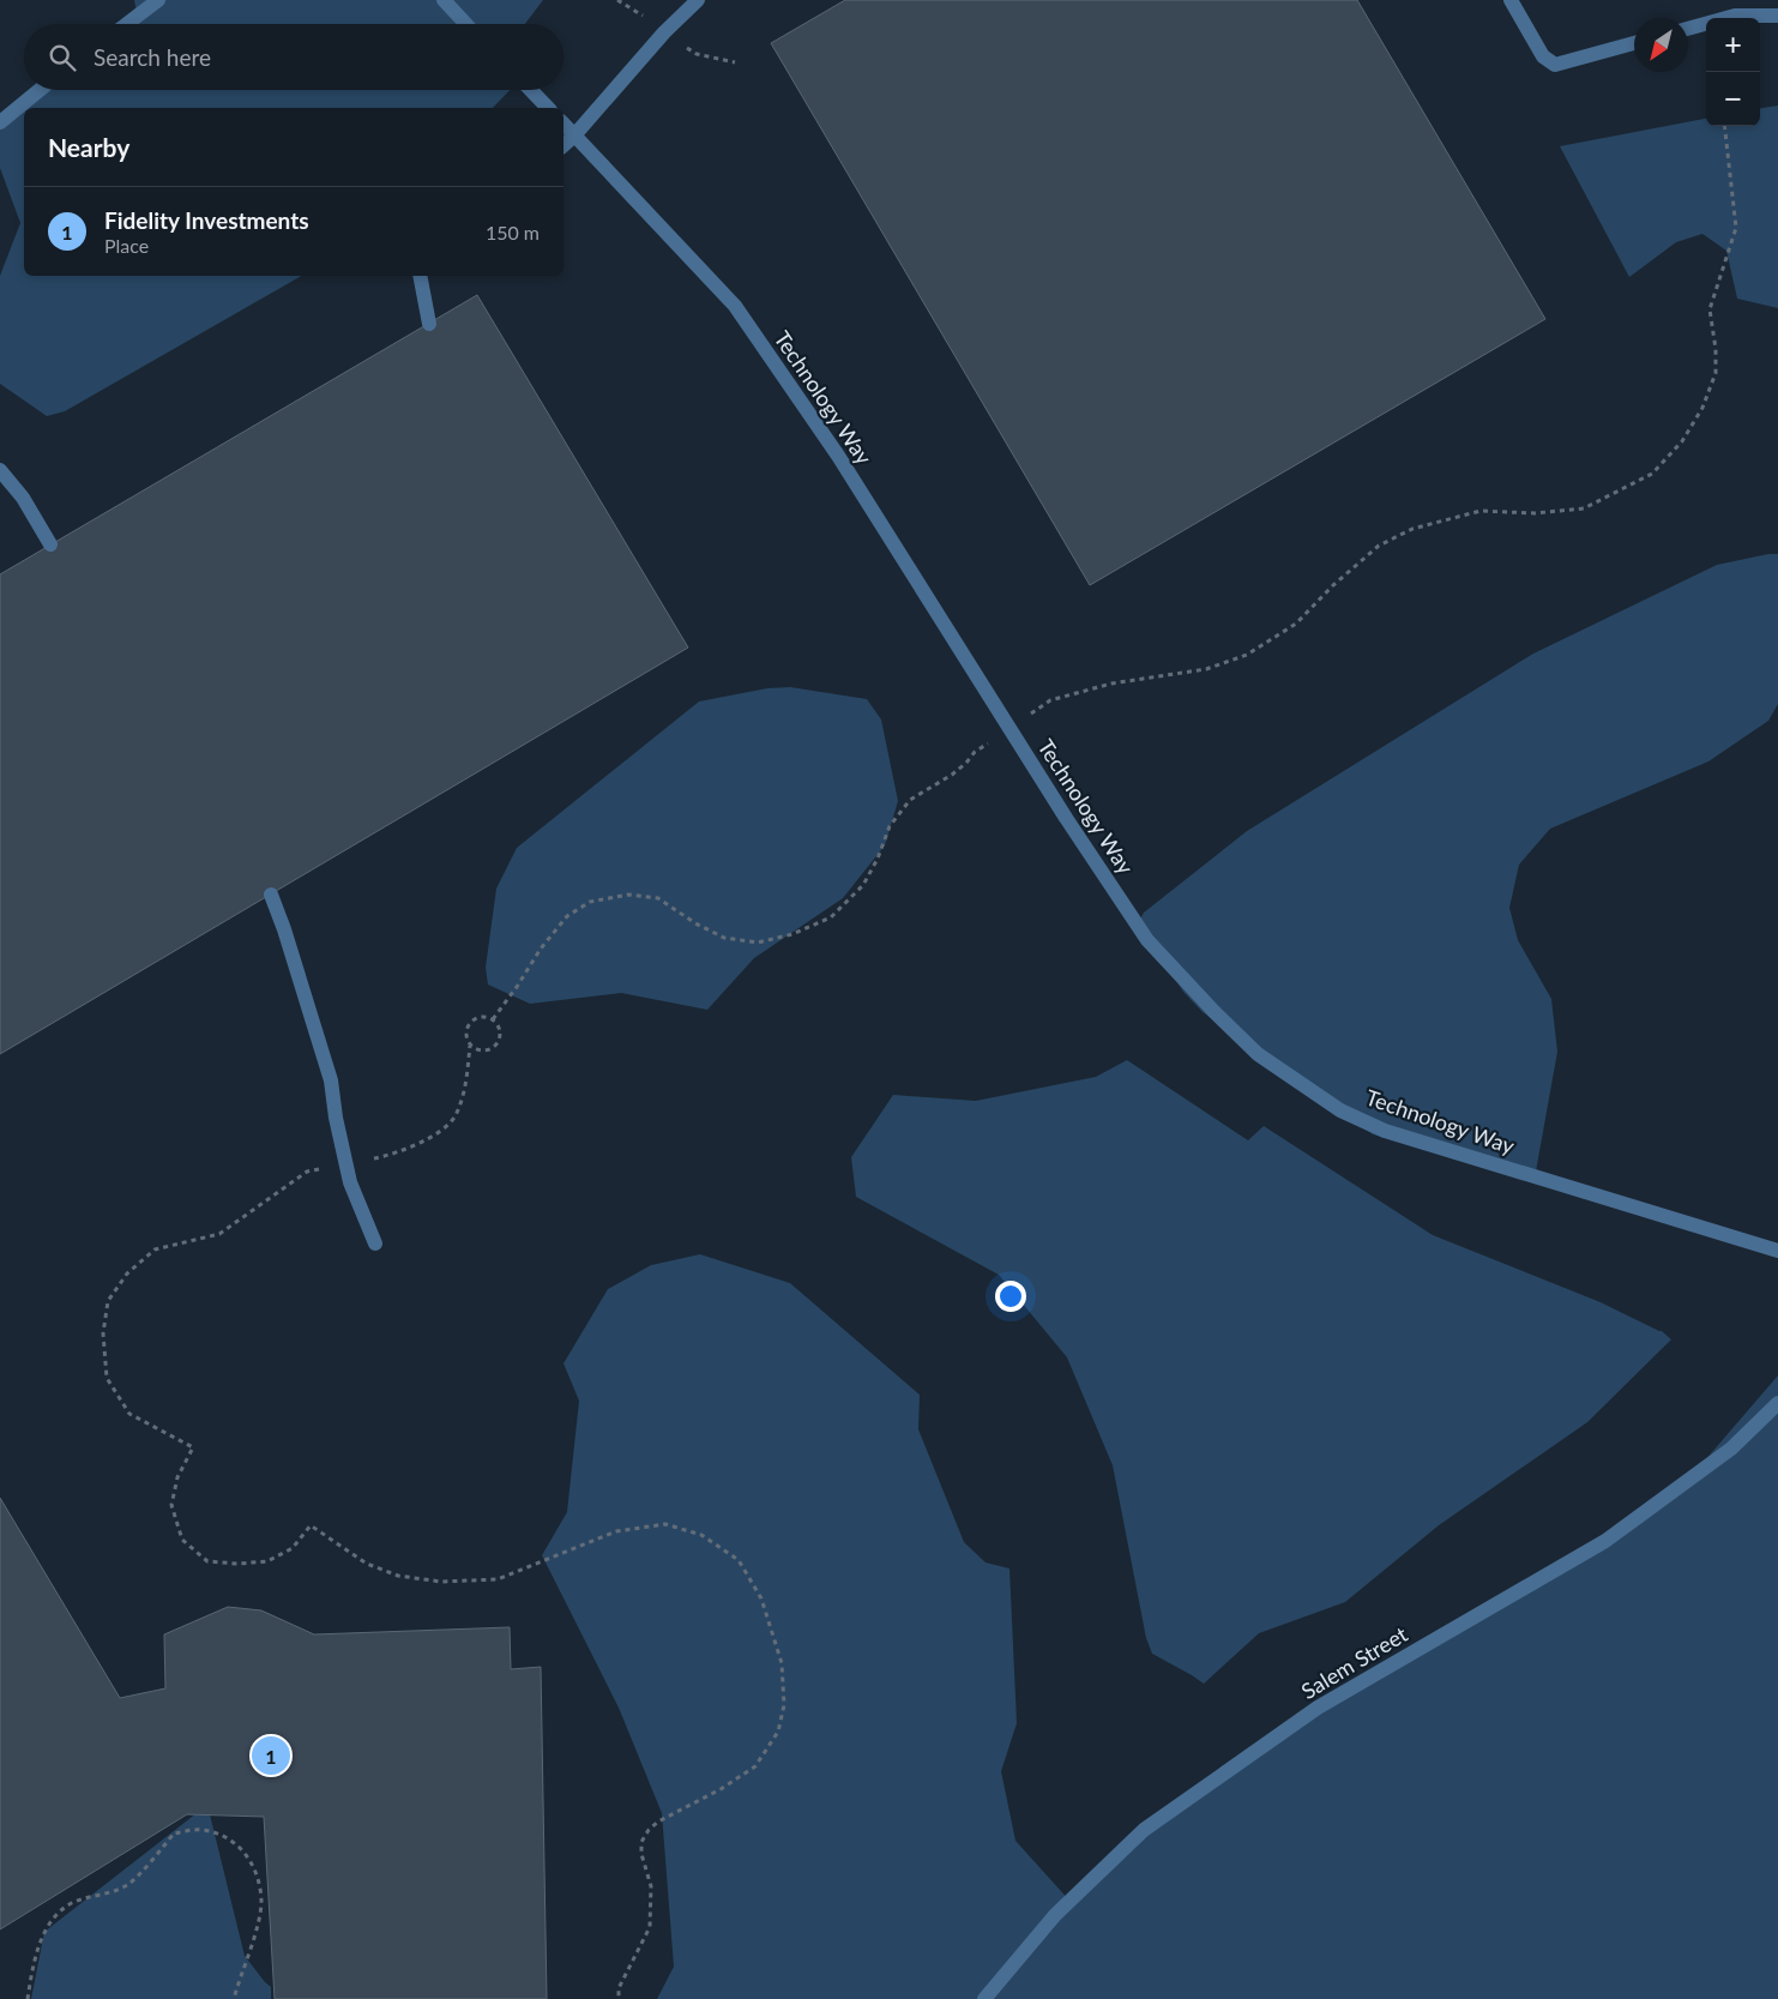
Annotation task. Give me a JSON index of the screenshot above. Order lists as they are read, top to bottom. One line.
{"streets":{"street":["Technology Way","Salem Street"]},"north":"bottom left","page":{"map_buttons":["+","−"],"search":"Search here","heading":"Nearby","list":[{"mark":"1","name":"Fidelity Investments","note":"Place","value":"150 m"}],"pins":"1"}}
